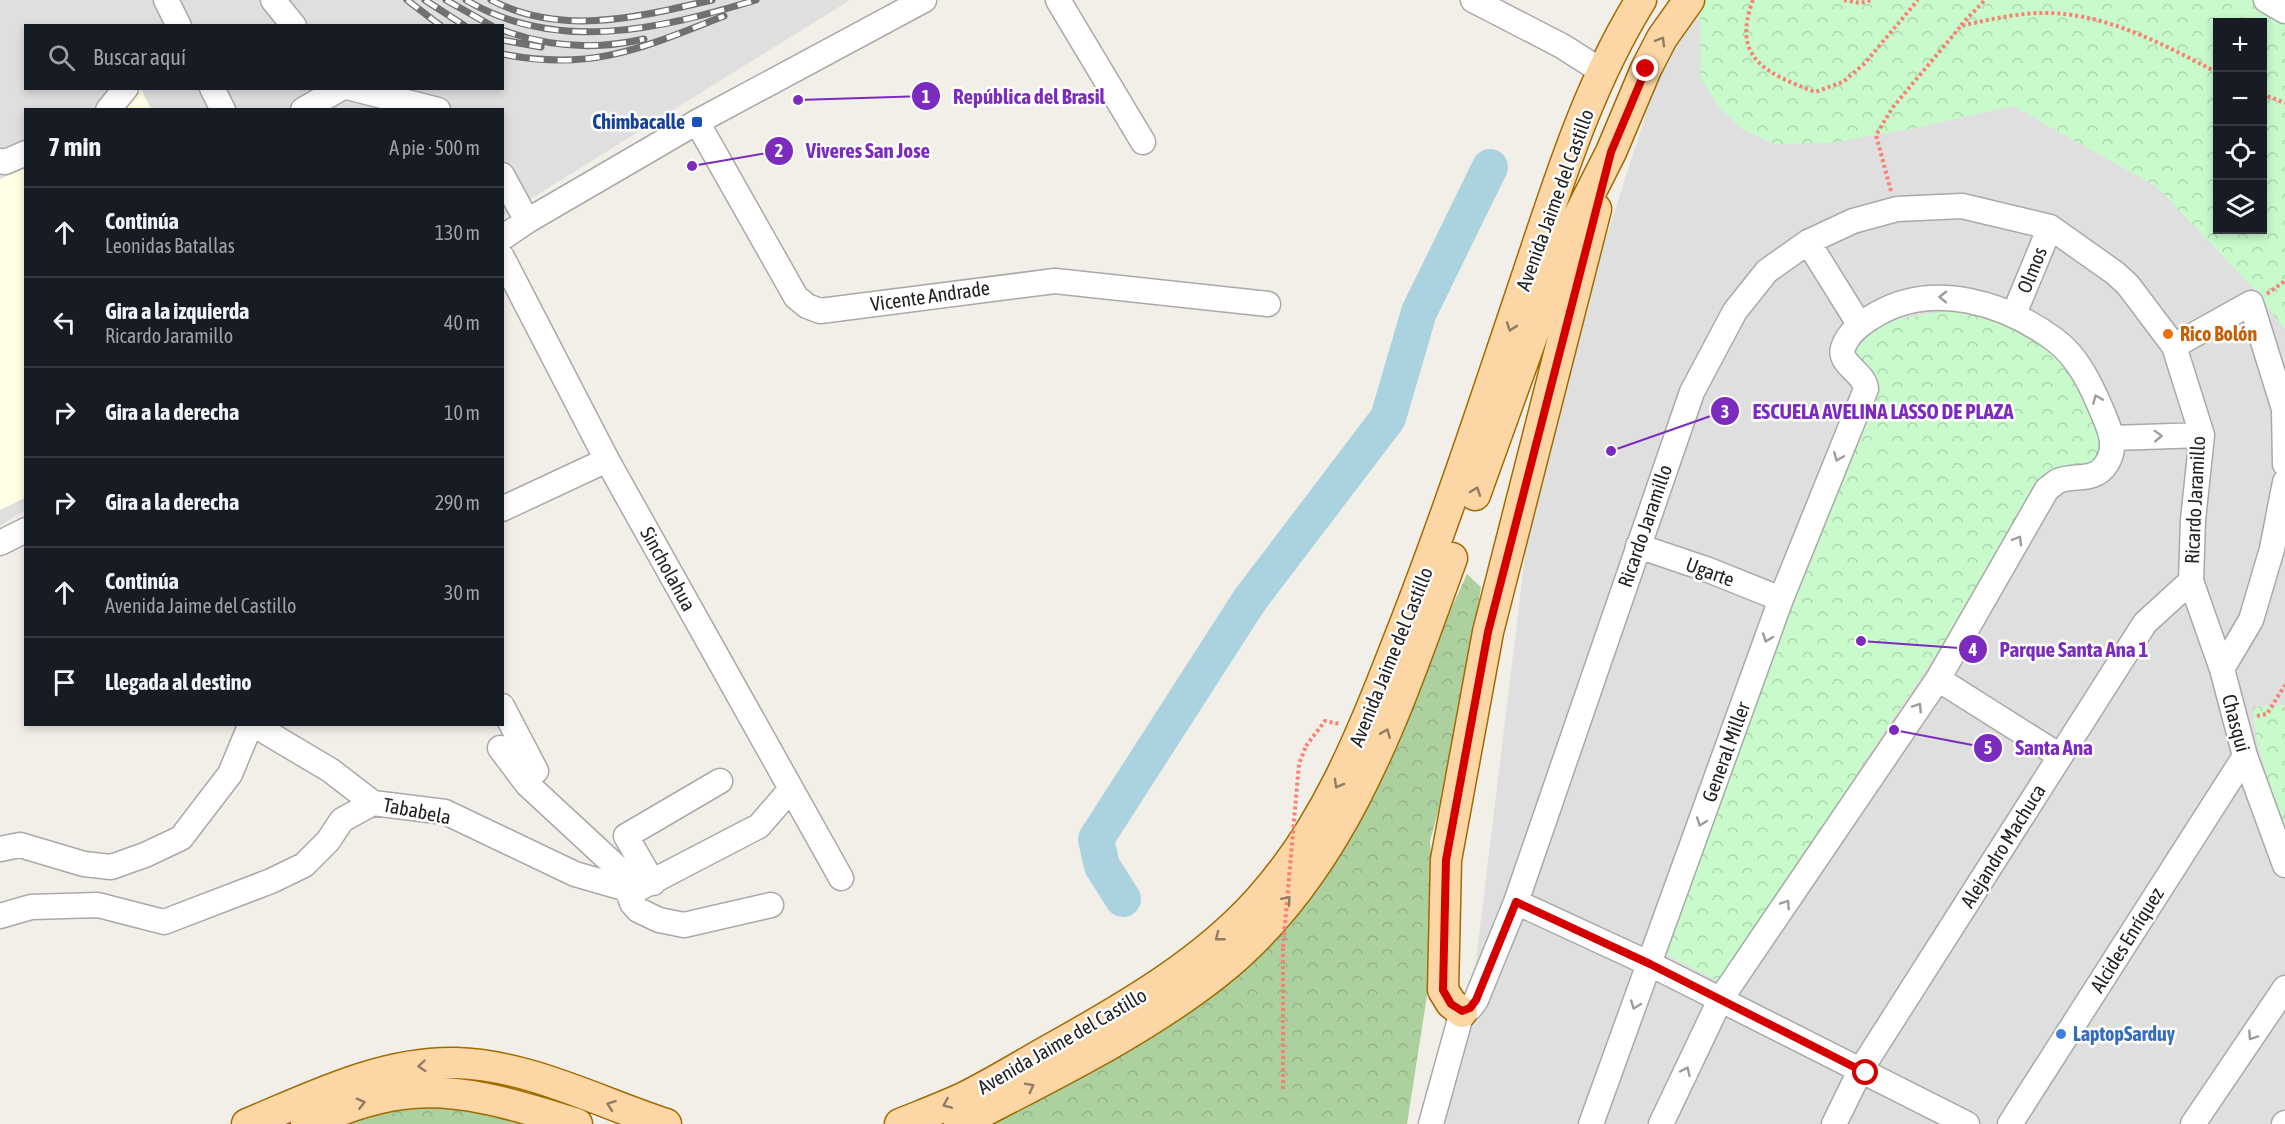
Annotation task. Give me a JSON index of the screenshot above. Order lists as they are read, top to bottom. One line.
{"streets":{"main road":["Avenida Jaime del Castillo"],"street":["Olmos","Vicente Andrade","Ricardo Jaramillo","Sincholahua","Ugarte","Chasqui","General Miller","Tababela","Alejandro Machuca","Alcides Enríquez"]},"crossings":[["Olmos","Ricardo Jaramillo"],["Ricardo Jaramillo","Ugarte"],["Ricardo Jaramillo","Chasqui"],["Ricardo Jaramillo","Alejandro Machuca"],["Ugarte","General Miller"],["Chasqui","Alejandro Machuca"],["Chasqui","Alcides Enríquez"]],"places":{"other":["República del Brasil","Viveres San Jose","Rico Bolón","ESCUELA AVELINA LASSO DE PLAZA","Parque Santa Ana 1","Santa Ana","LaptopSarduy"],"transit":["Chimbacalle"]},"page":{"map_buttons":["+","−"],"search":"Buscar aquí","heading":["7 min","A pie · 500 m"],"list":[["Continúa","Leonidas Batallas","130 m"],["Gira a la izquierda","Ricardo Jaramillo","40 m"],["Gira a la derecha","10 m"],["Gira a la derecha","290 m"],["Continúa","Avenida Jaime del Castillo","30 m"],"Llegada al destino"]}}
